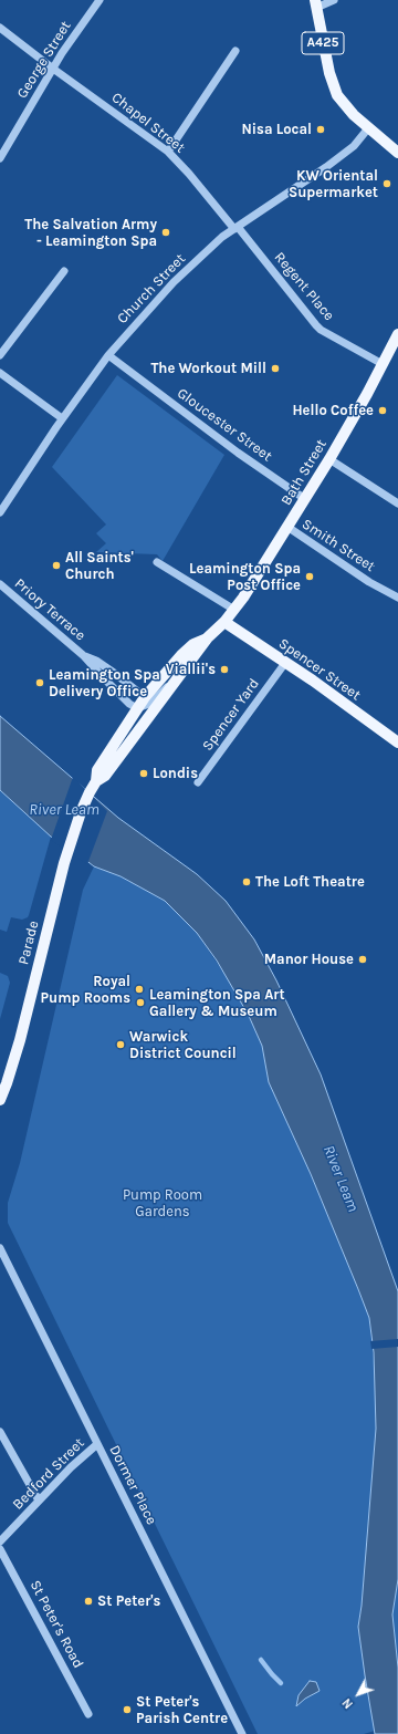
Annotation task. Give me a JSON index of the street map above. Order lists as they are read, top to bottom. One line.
{"streets":{"main road":["A425","Bath Street","Spencer Street","Parade"],"street":["George Street","Chapel Street","Regent Place","Church Street","Gloucester Street","Smith Street","Priory Terrace","Spencer Yard","Bedford Street","Dormer Place","St Peter's Road"]},"crossings":[["A425","Church Street"],["George Street","Chapel Street"],["Chapel Street","Regent Place"],["Chapel Street","Church Street"],["Regent Place","Church Street"],["Regent Place","Bath Street"],["Church Street","Gloucester Street"],["Gloucester Street","Bath Street"],["Bath Street","Smith Street"],["Bath Street","Spencer Street"],["Priory Terrace","Parade"],["Spencer Street","Spencer Yard"],["Bedford Street","Dormer Place"]],"water":["River Leam"],"parks":["Pump Room Gardens"],"places":["Nisa Local","KW Oriental Supermarket","The Salvation Army - Leamington Spa","The Workout Mill","Hello Coffee","All Saints' Church","Leamington Spa Post Office","Viallii's","Leamington Spa Delivery Office","Londis","The Loft Theatre","Manor House","Royal Pump Rooms","Leamington Spa Art Gallery & Museum","Warwick District Council","St Peter's","St Peter's Parish Centre"],"north":"bottom left"}
